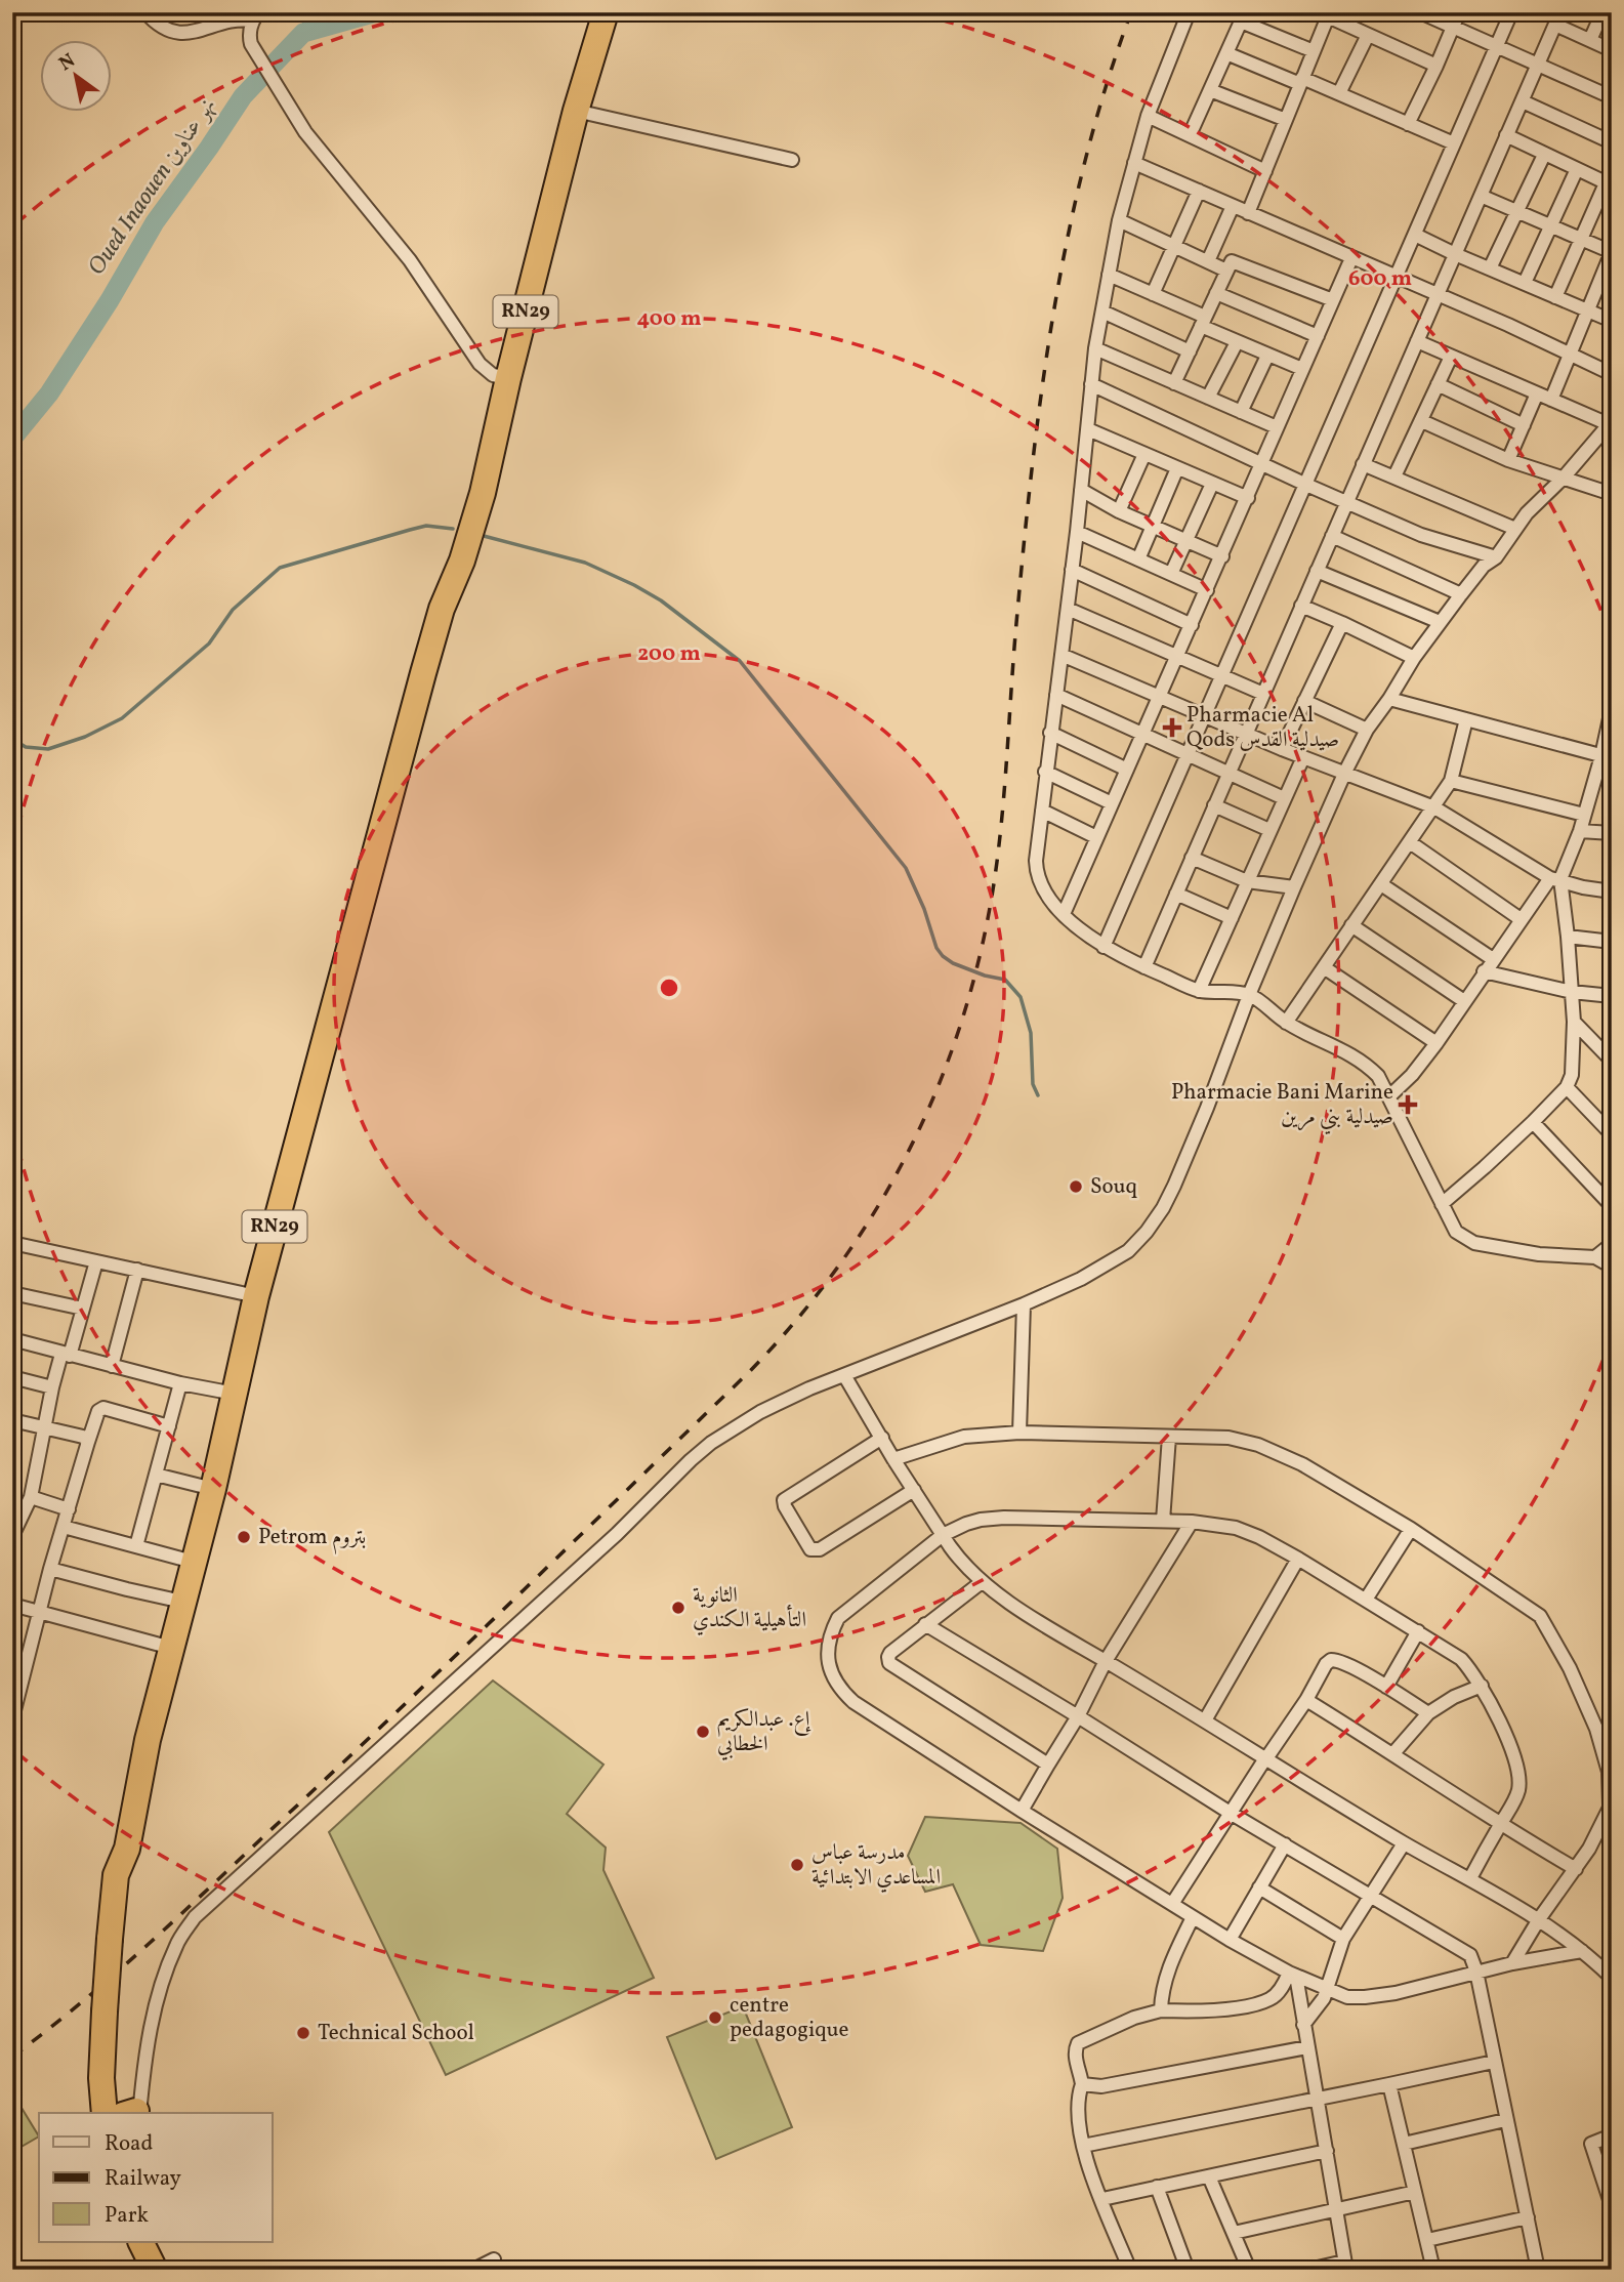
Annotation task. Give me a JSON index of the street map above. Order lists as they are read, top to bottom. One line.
{"streets":{"highway":["RN29"]},"water":["Oued Inaouen نهر عناوين"],"places":{"health":["Pharmacie Al Qods صيدلية القدس","Pharmacie Bani Marine صيدلية بني مرين"],"other":["Souq","Petrom بتروم","الثانوية التأهيلية الكندي","إع. عبدالكريم الخطابي","مدرسة عباس المساعدي الابتدائية","centre pedagogique","Technical School"]},"legend":["Road","Railway","Park"],"north":"top left","rings":["600 m","400 m","200 m"]}
